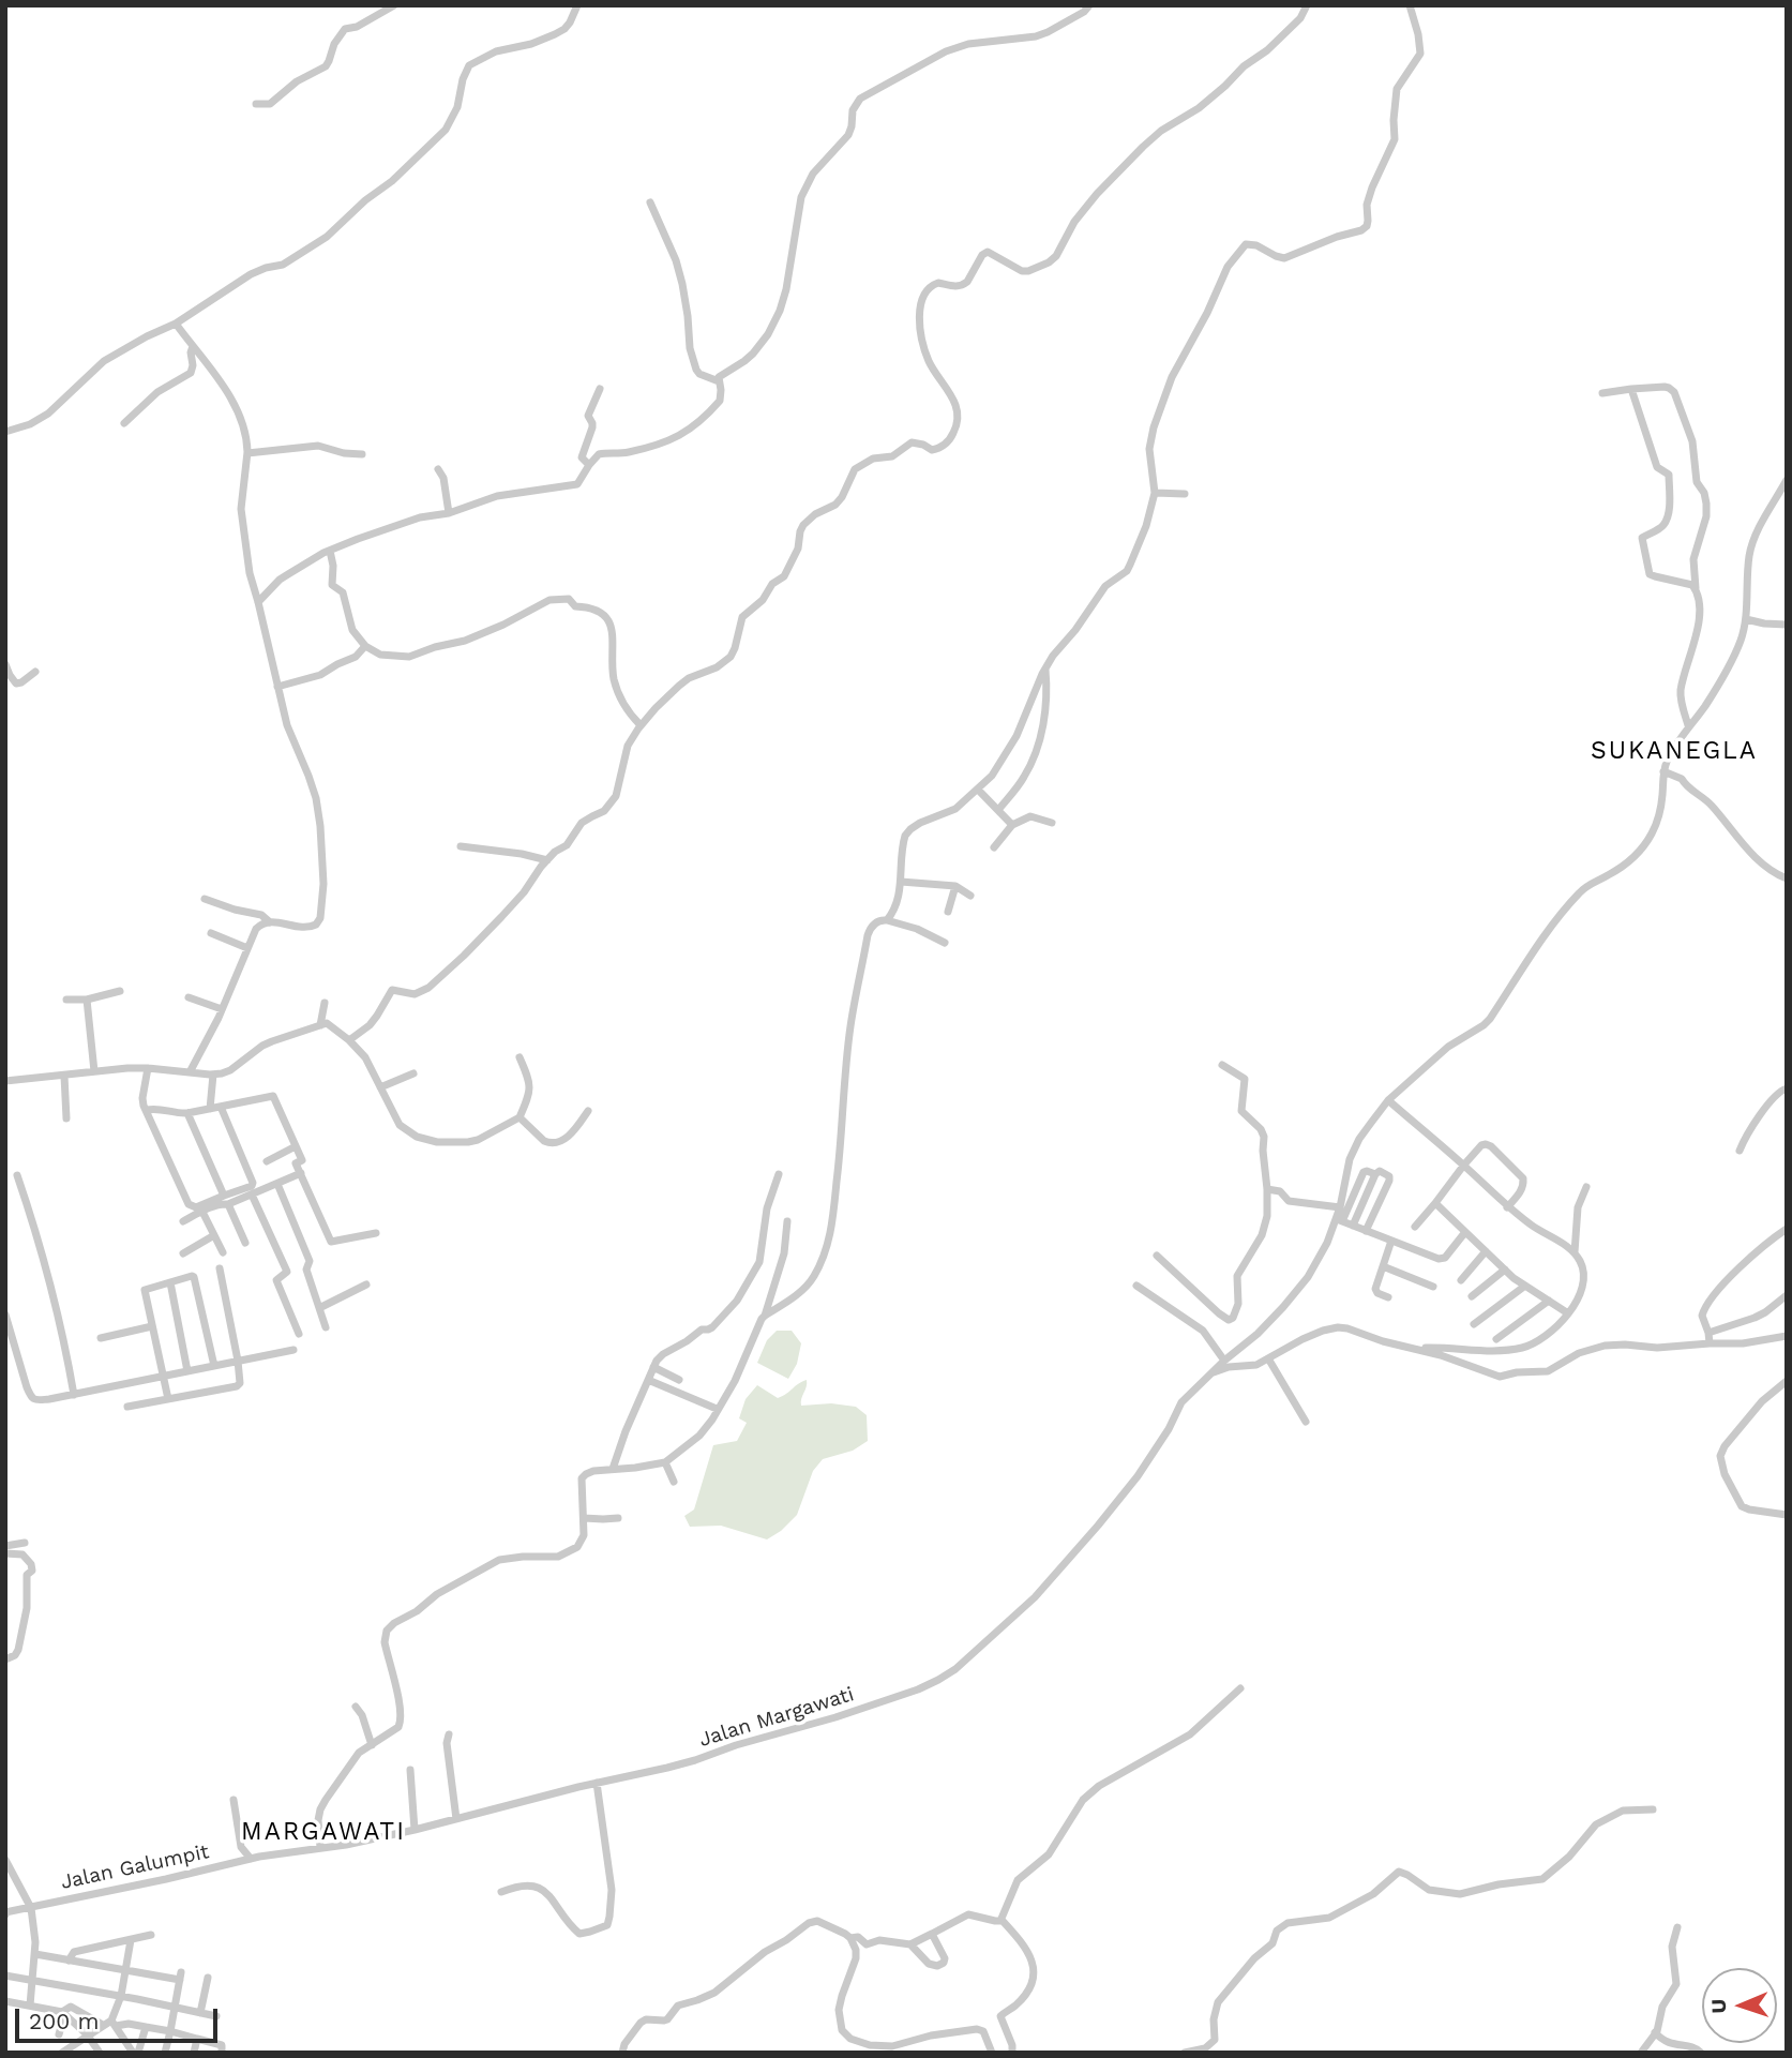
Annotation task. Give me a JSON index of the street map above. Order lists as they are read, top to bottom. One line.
{"streets":{"street":["Jalan Margawati","Jalan Galumpit"]},"crossings":[["Jalan Margawati","Jalan Galumpit"]],"districts":["SUKANEGLA","MARGAWATI"],"scale_bar":"200 m","north":"left"}
